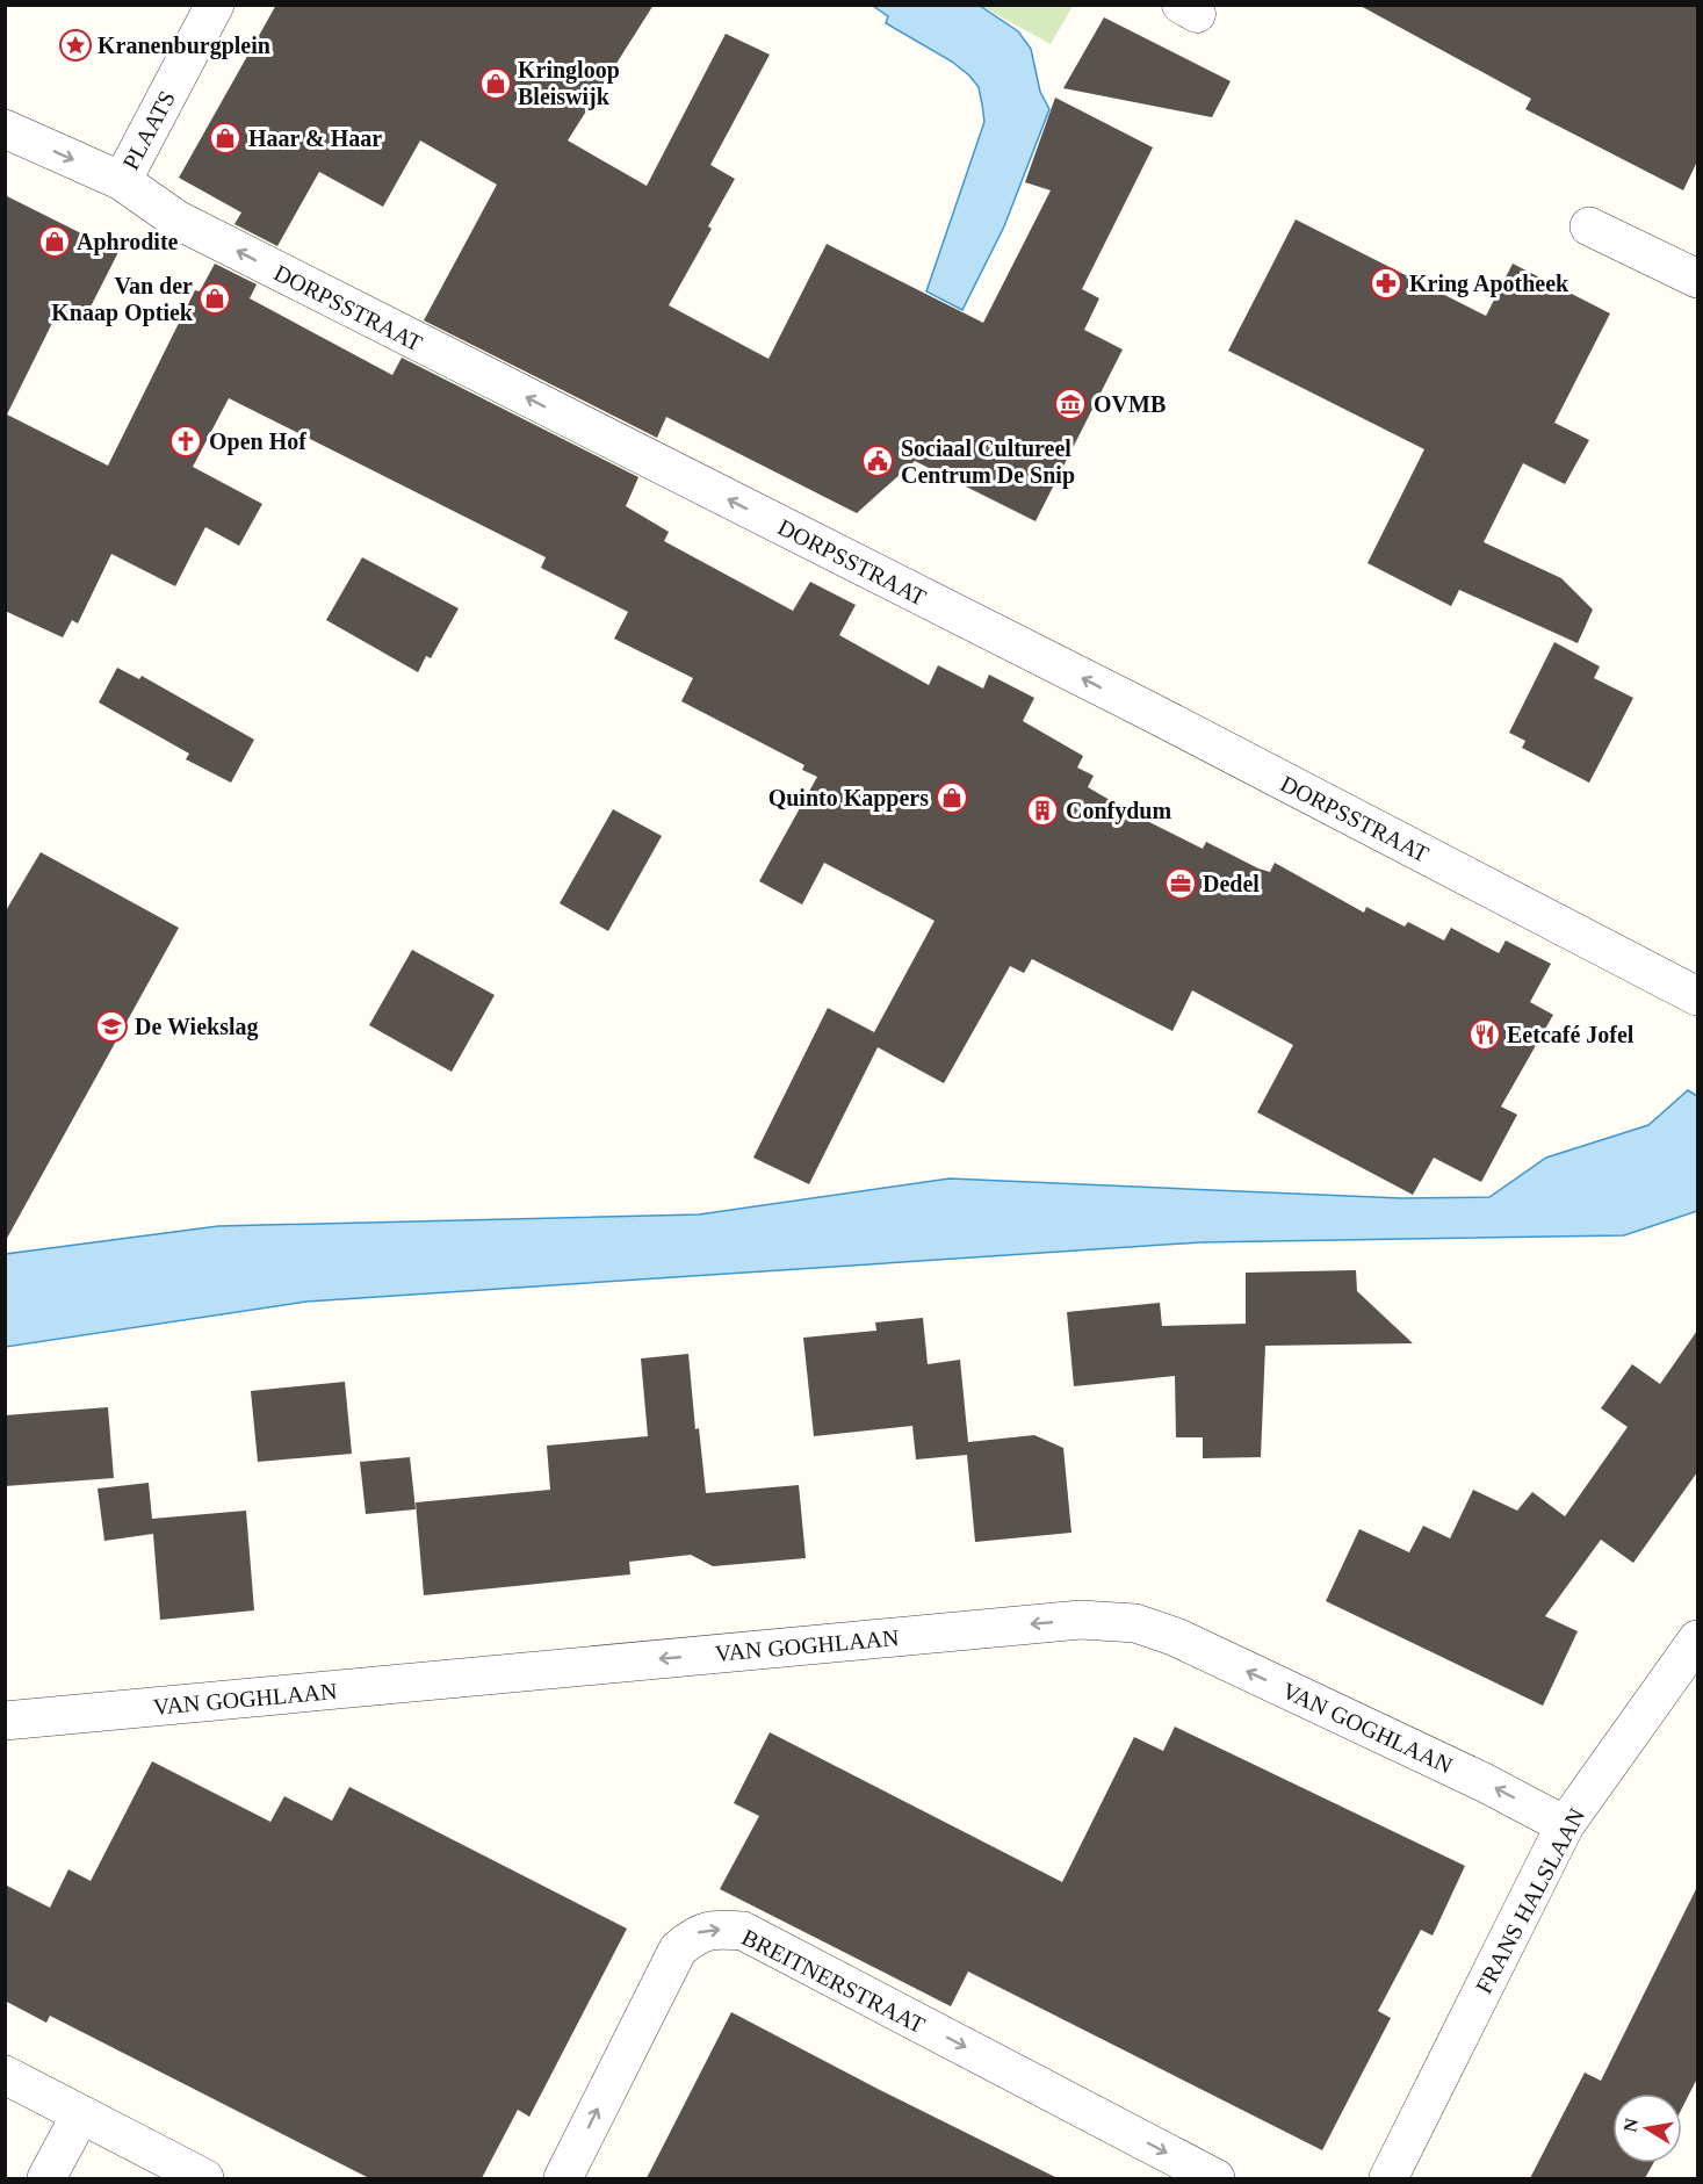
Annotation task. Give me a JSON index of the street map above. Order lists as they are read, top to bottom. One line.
{"streets":{"street":["PLAATS","DORPSSTRAAT","VAN GOGHLAAN","FRANS HALSLAAN","BREITNERSTRAAT"]},"crossings":[["PLAATS","DORPSSTRAAT"],["VAN GOGHLAAN","FRANS HALSLAAN"]],"one_way":["DORPSSTRAAT","VAN GOGHLAAN"],"places":{"place":["Kranenburgplein"],"shop":["Kringloop Bleiswijk","Haar & Haar","Aphrodite","Van der Knaap Optiek","Quinto Kappers"],"pharmacy":["Kring Apotheek"],"museum":["OVMB"],"church":["Open Hof"],"public building":["Sociaal Cultureel Centrum De Snip"],"building":["Confydum"],"office":["Dedel"],"school or university":["De Wiekslag"],"restaurant":["Eetcafé Jofel"]},"north":"left"}
